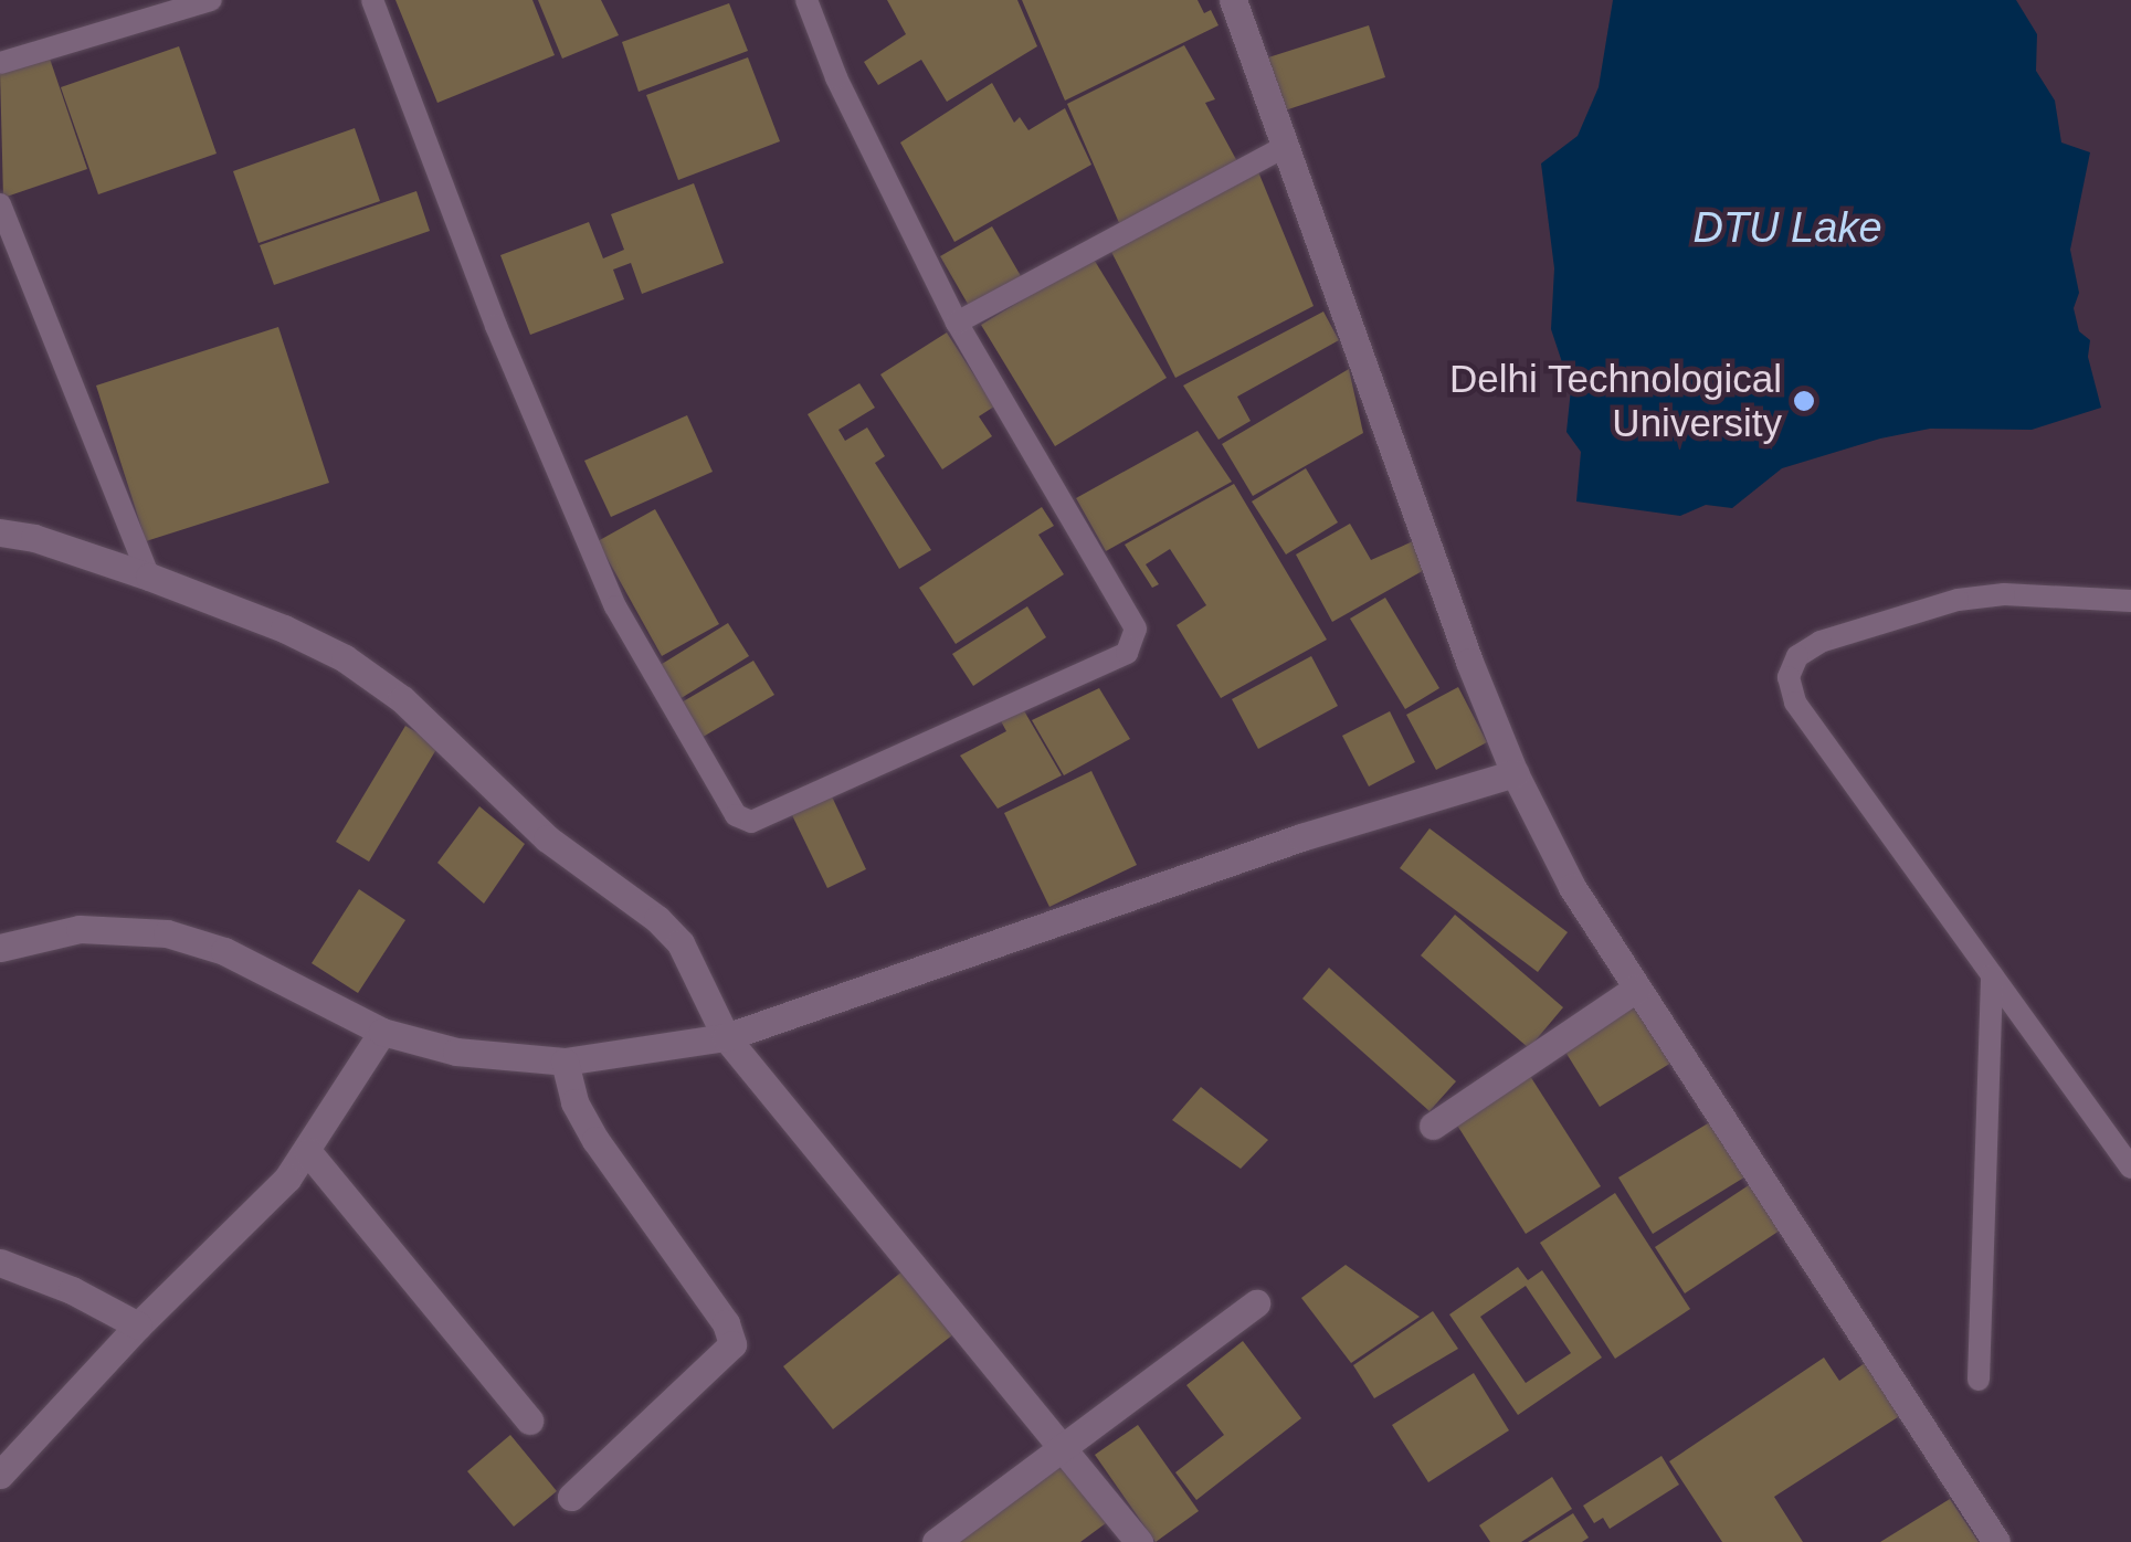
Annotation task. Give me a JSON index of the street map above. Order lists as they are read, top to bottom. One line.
{"water":["DTU Lake"],"places":["Delhi Technological University"]}
